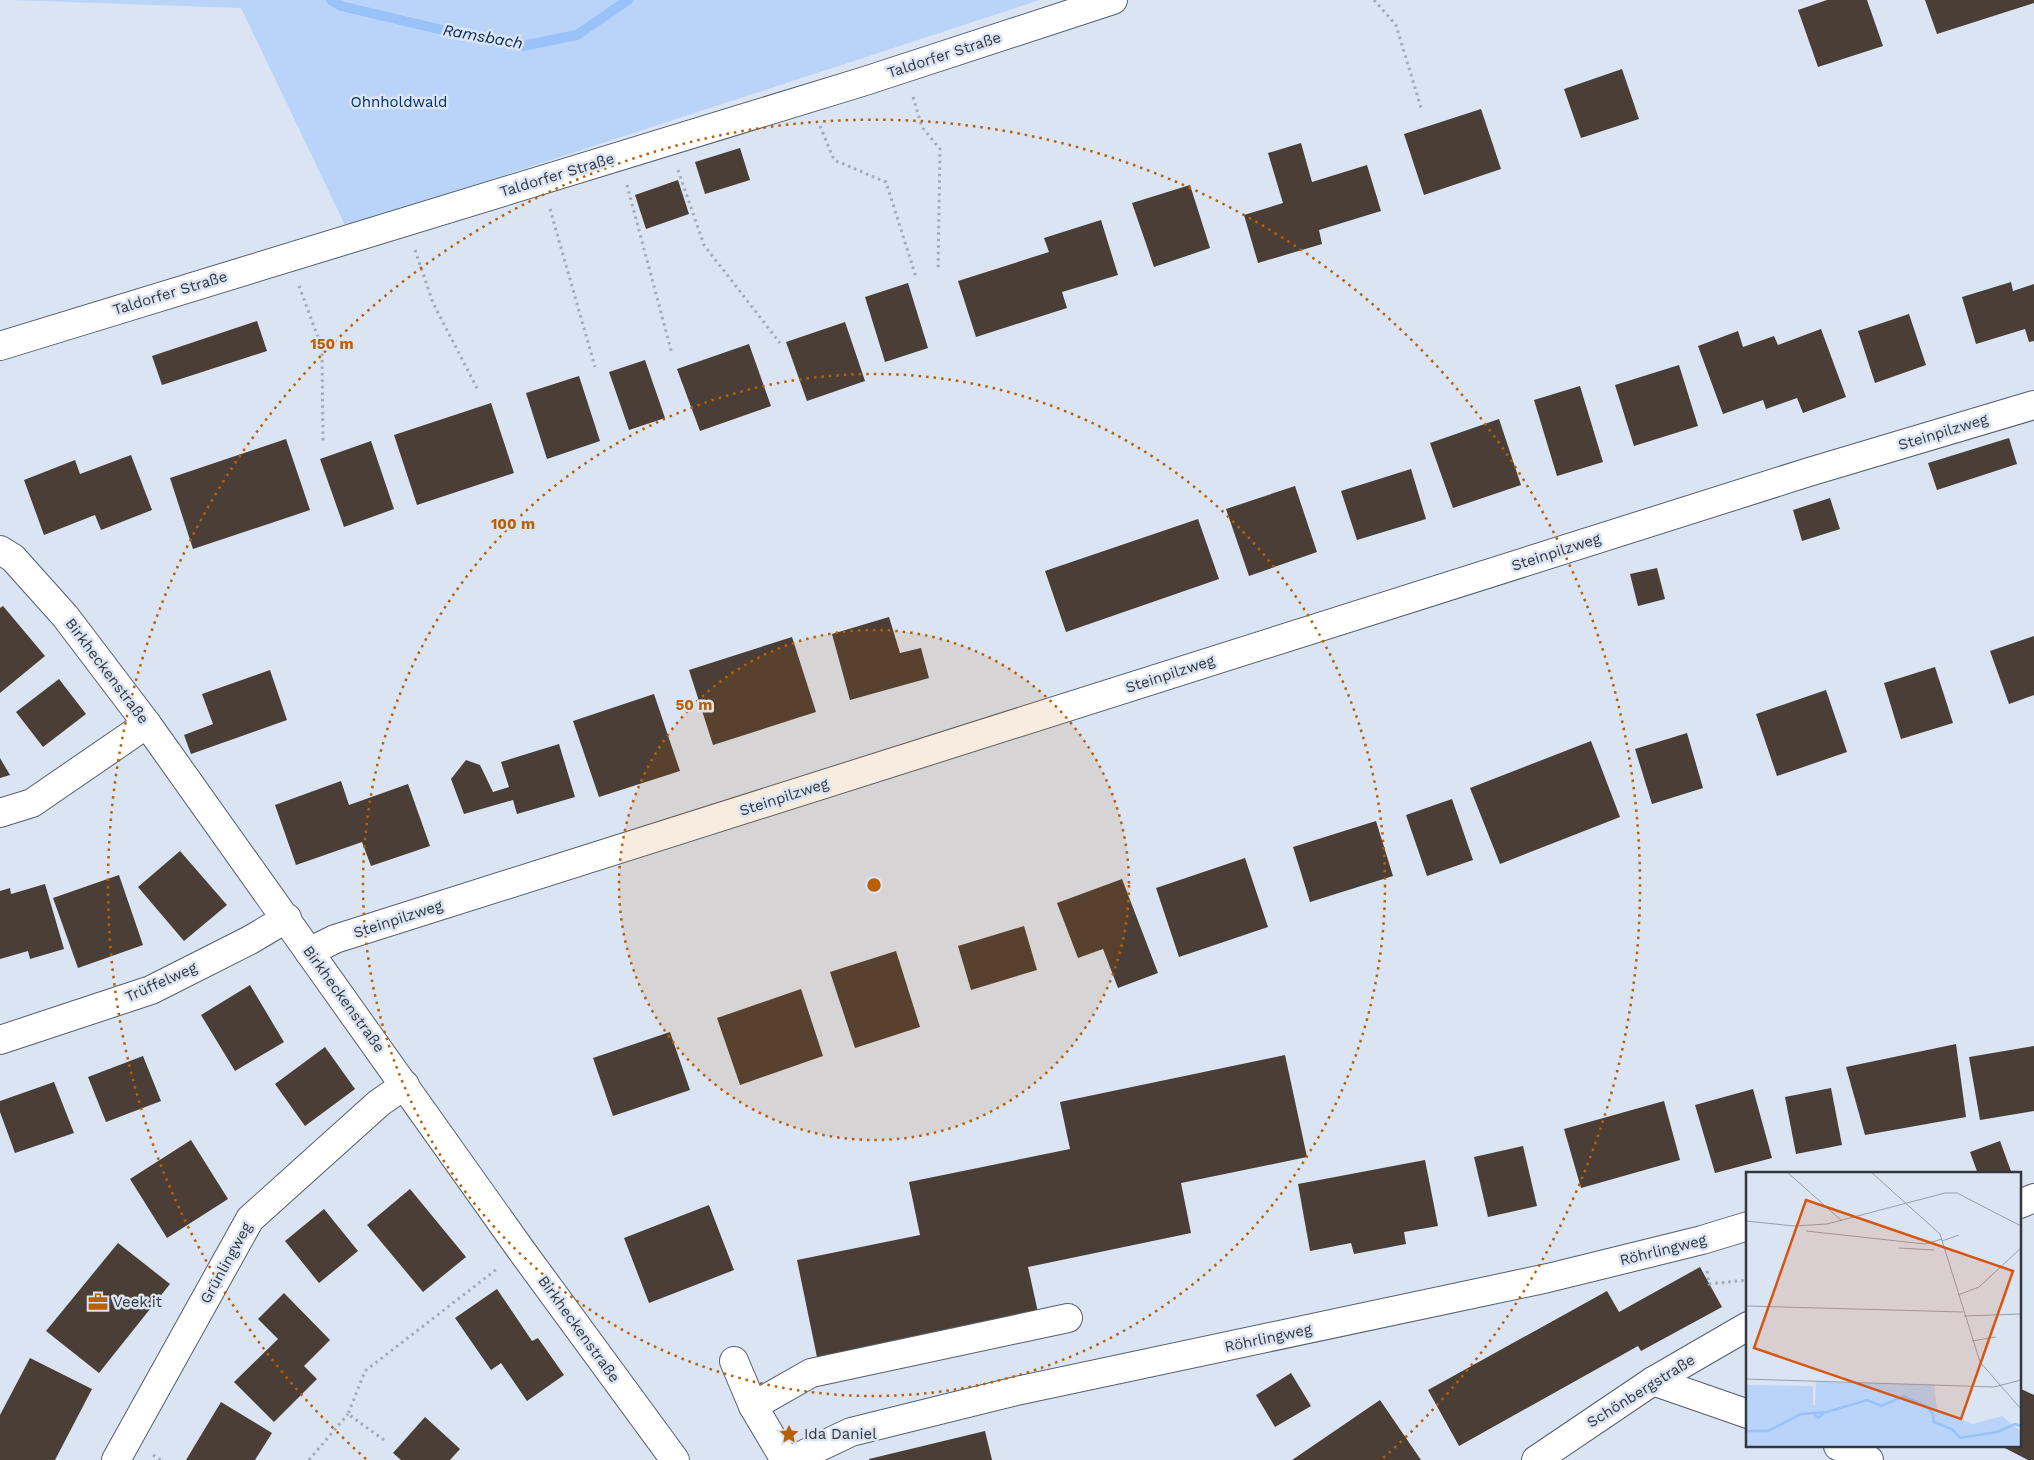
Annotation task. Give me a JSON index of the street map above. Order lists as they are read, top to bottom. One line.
{"streets":{"street":["Taldorfer Straße","Steinpilzweg","Birkheckenstraße","Trüffelweg","Röhrlingweg","Grünlingweg","Schönbergstraße"]},"crossings":[["Steinpilzweg","Birkheckenstraße"],["Birkheckenstraße","Trüffelweg"],["Birkheckenstraße","Grünlingweg"]],"water":["Ramsbach"],"parks":["Ohnholdwald"],"places":{"office":["Veek.it"],"place":["Ida Daniel"]},"rings":["150 m","100 m","50 m"]}
